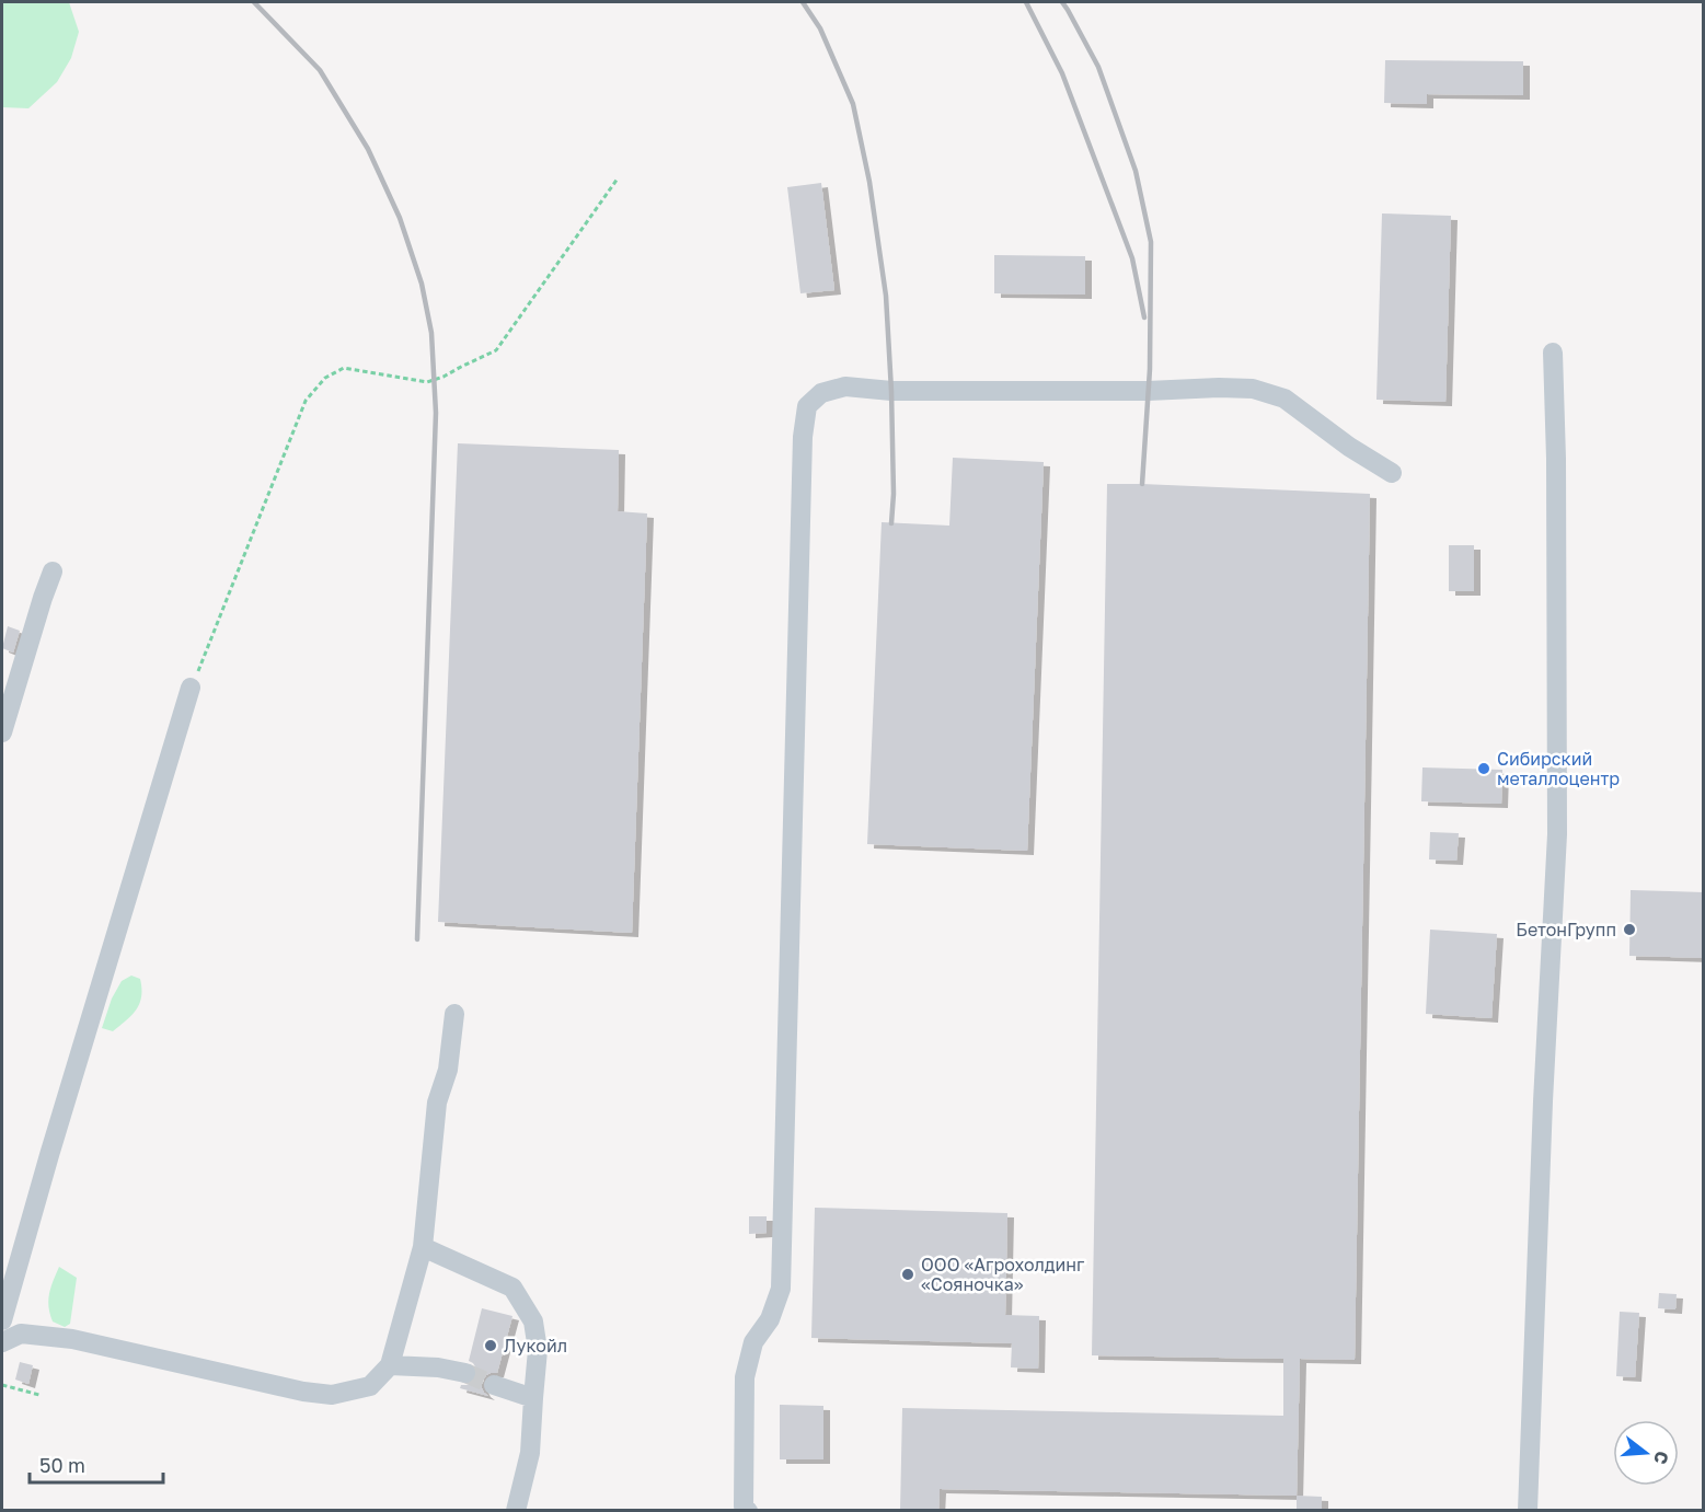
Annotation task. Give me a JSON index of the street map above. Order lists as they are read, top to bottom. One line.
{"places":["Сибирский металлоцентр","БетонГрупп","ООО «Агрохолдинг «Сояночка»","Лукойл"],"scale_bar":"50 m","north":"right"}
